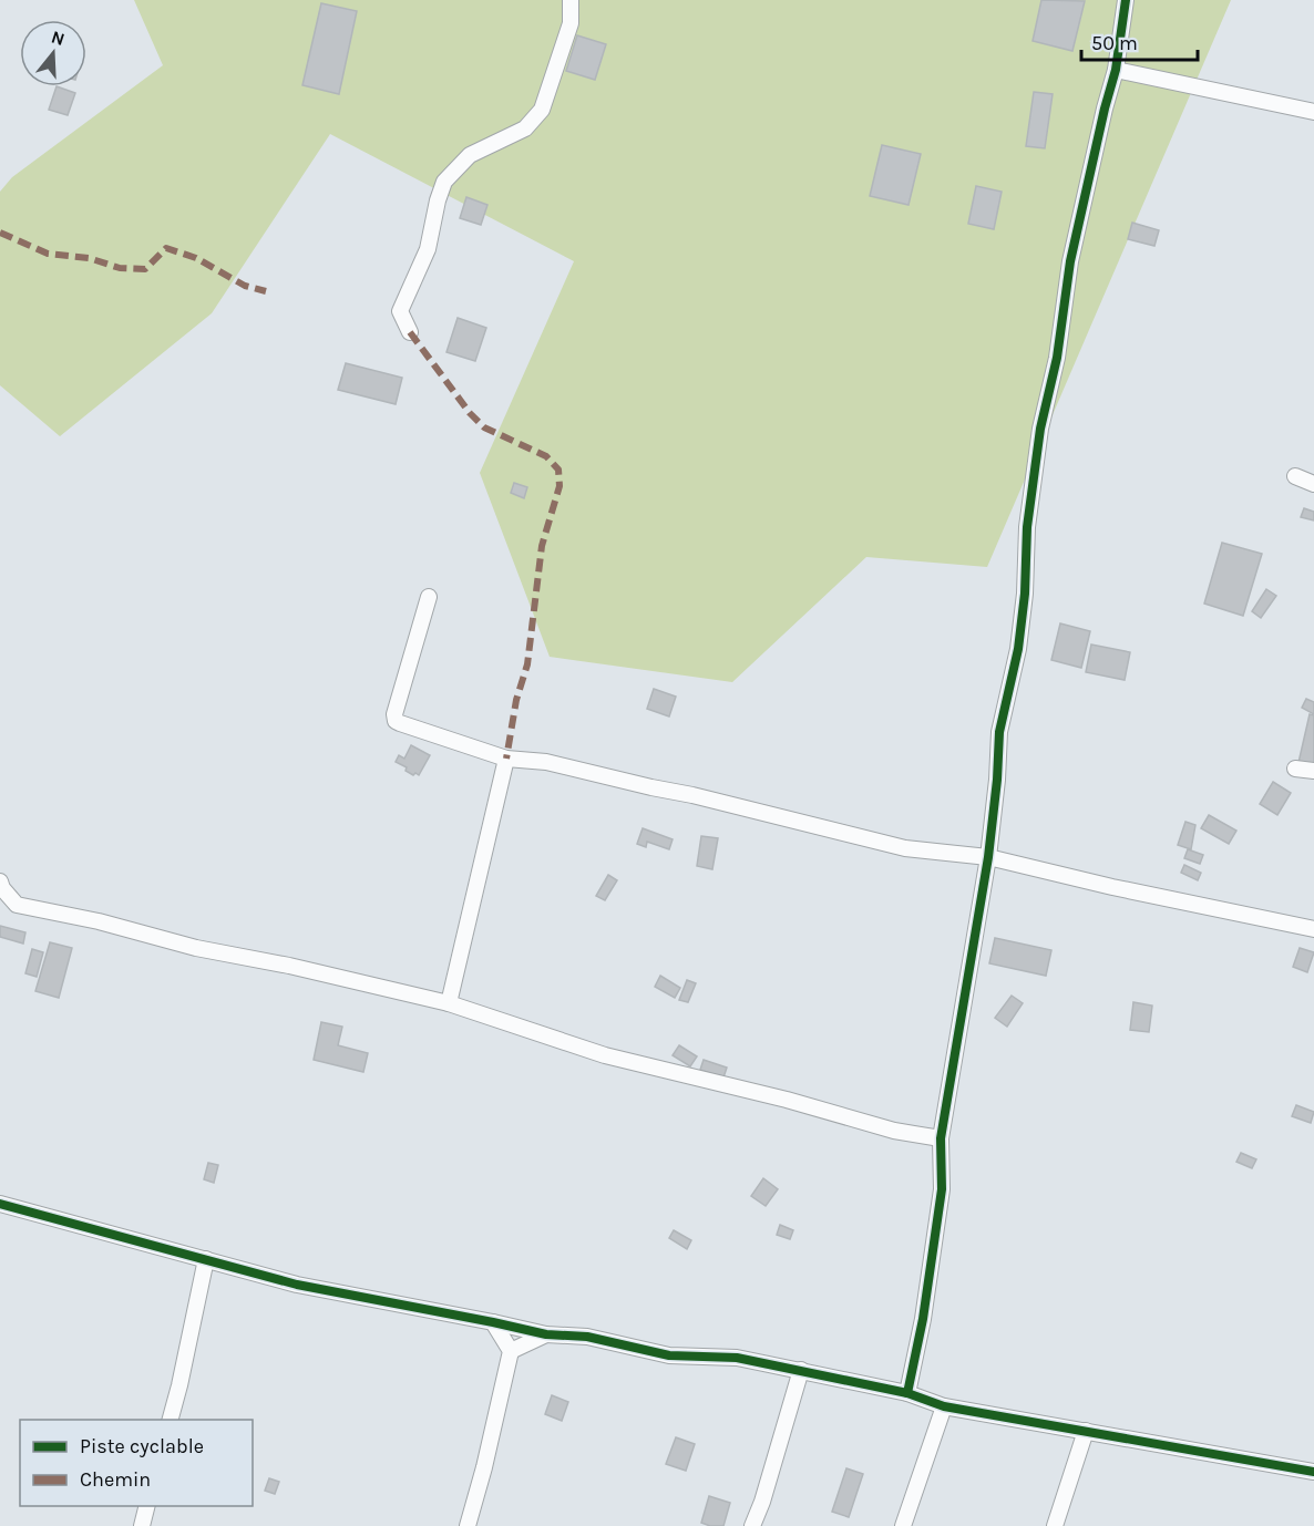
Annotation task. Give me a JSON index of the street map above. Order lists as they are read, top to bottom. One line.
{"legend":["Piste cyclable","Chemin"],"scale_bar":"50 m","north":"top"}
